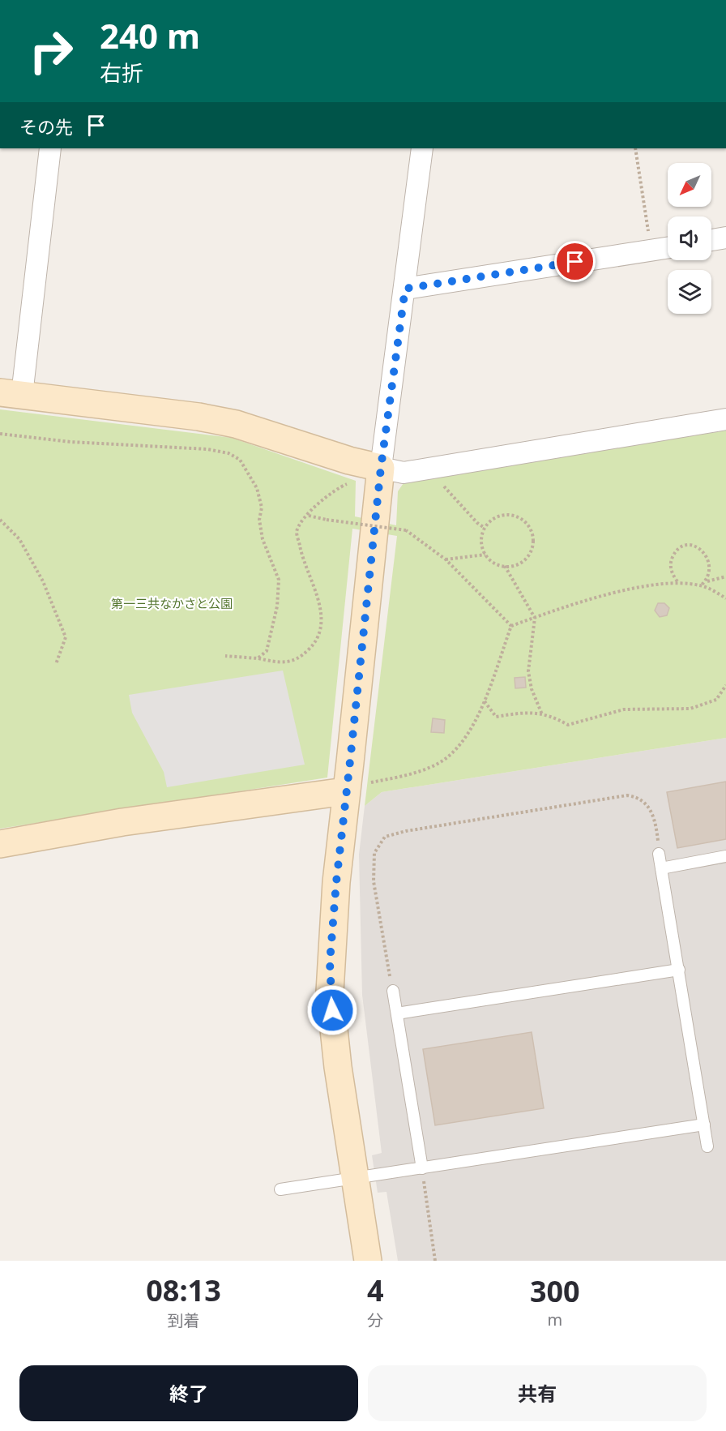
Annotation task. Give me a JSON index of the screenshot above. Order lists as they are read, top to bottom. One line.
{"parks":["第一三共なかさと公園"],"north":"bottom left","page":{"turn":["240 m","右折"],"then":"その先","eta":["08:13","到着","4","分","300","m"],"buttons":["終了","共有"]}}
